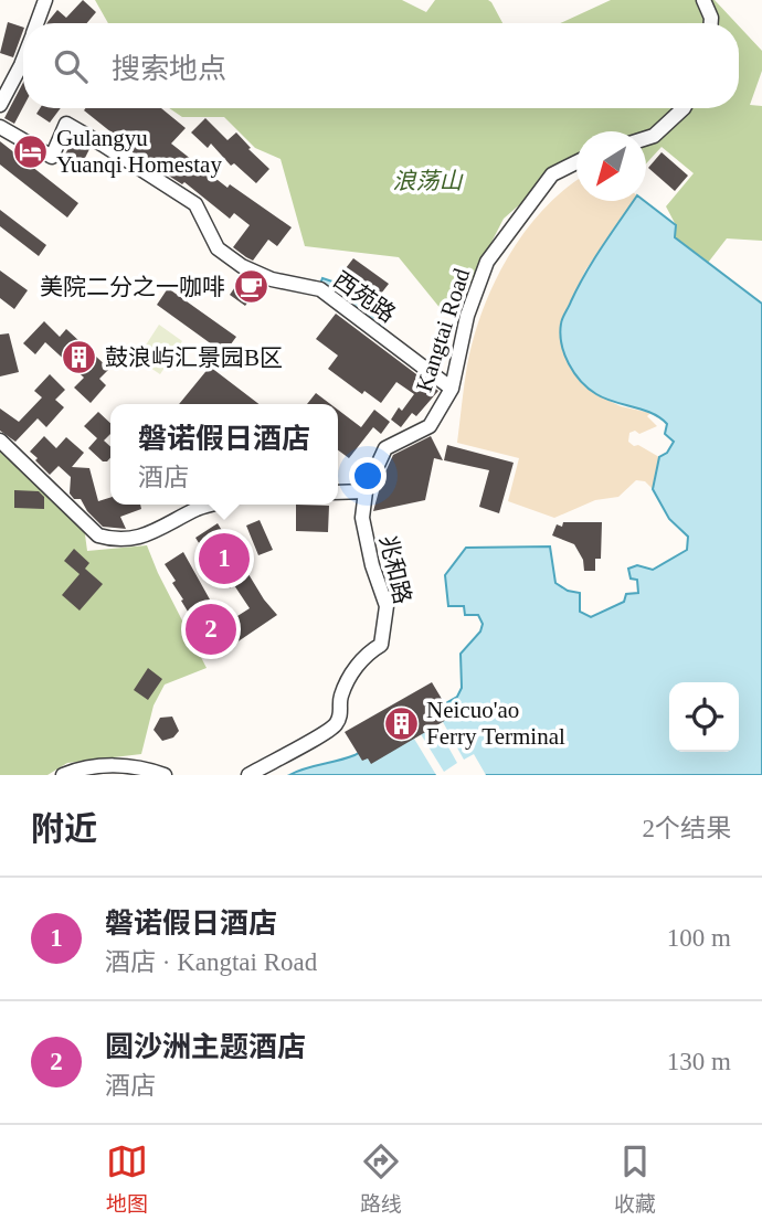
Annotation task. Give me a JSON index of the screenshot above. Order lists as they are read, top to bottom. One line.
{"streets":{"street":["西苑路","Kangtai Road","兆和路"]},"crossings":[["西苑路","Kangtai Road"],["Kangtai Road","兆和路"]],"parks":["浪荡山"],"places":{"hotel":["Gulangyu Yuanqi Homestay"],"cafe":["美院二分之一咖啡"],"building":["鼓浪屿汇景园B区","Neicuo'ao Ferry Terminal"]},"north":"bottom left","page":{"search":"搜索地点","popup":["磐诺假日酒店","酒店"],"pins":["1","2"],"heading":["附近","2个结果"],"list":[{"mark":"1","name":"磐诺假日酒店","note":"酒店 · Kangtai Road","value":"100 m"},{"mark":"2","name":"圆沙洲主题酒店","note":"酒店","value":"130 m"}],"nav":["地图","路线","收藏"]}}
